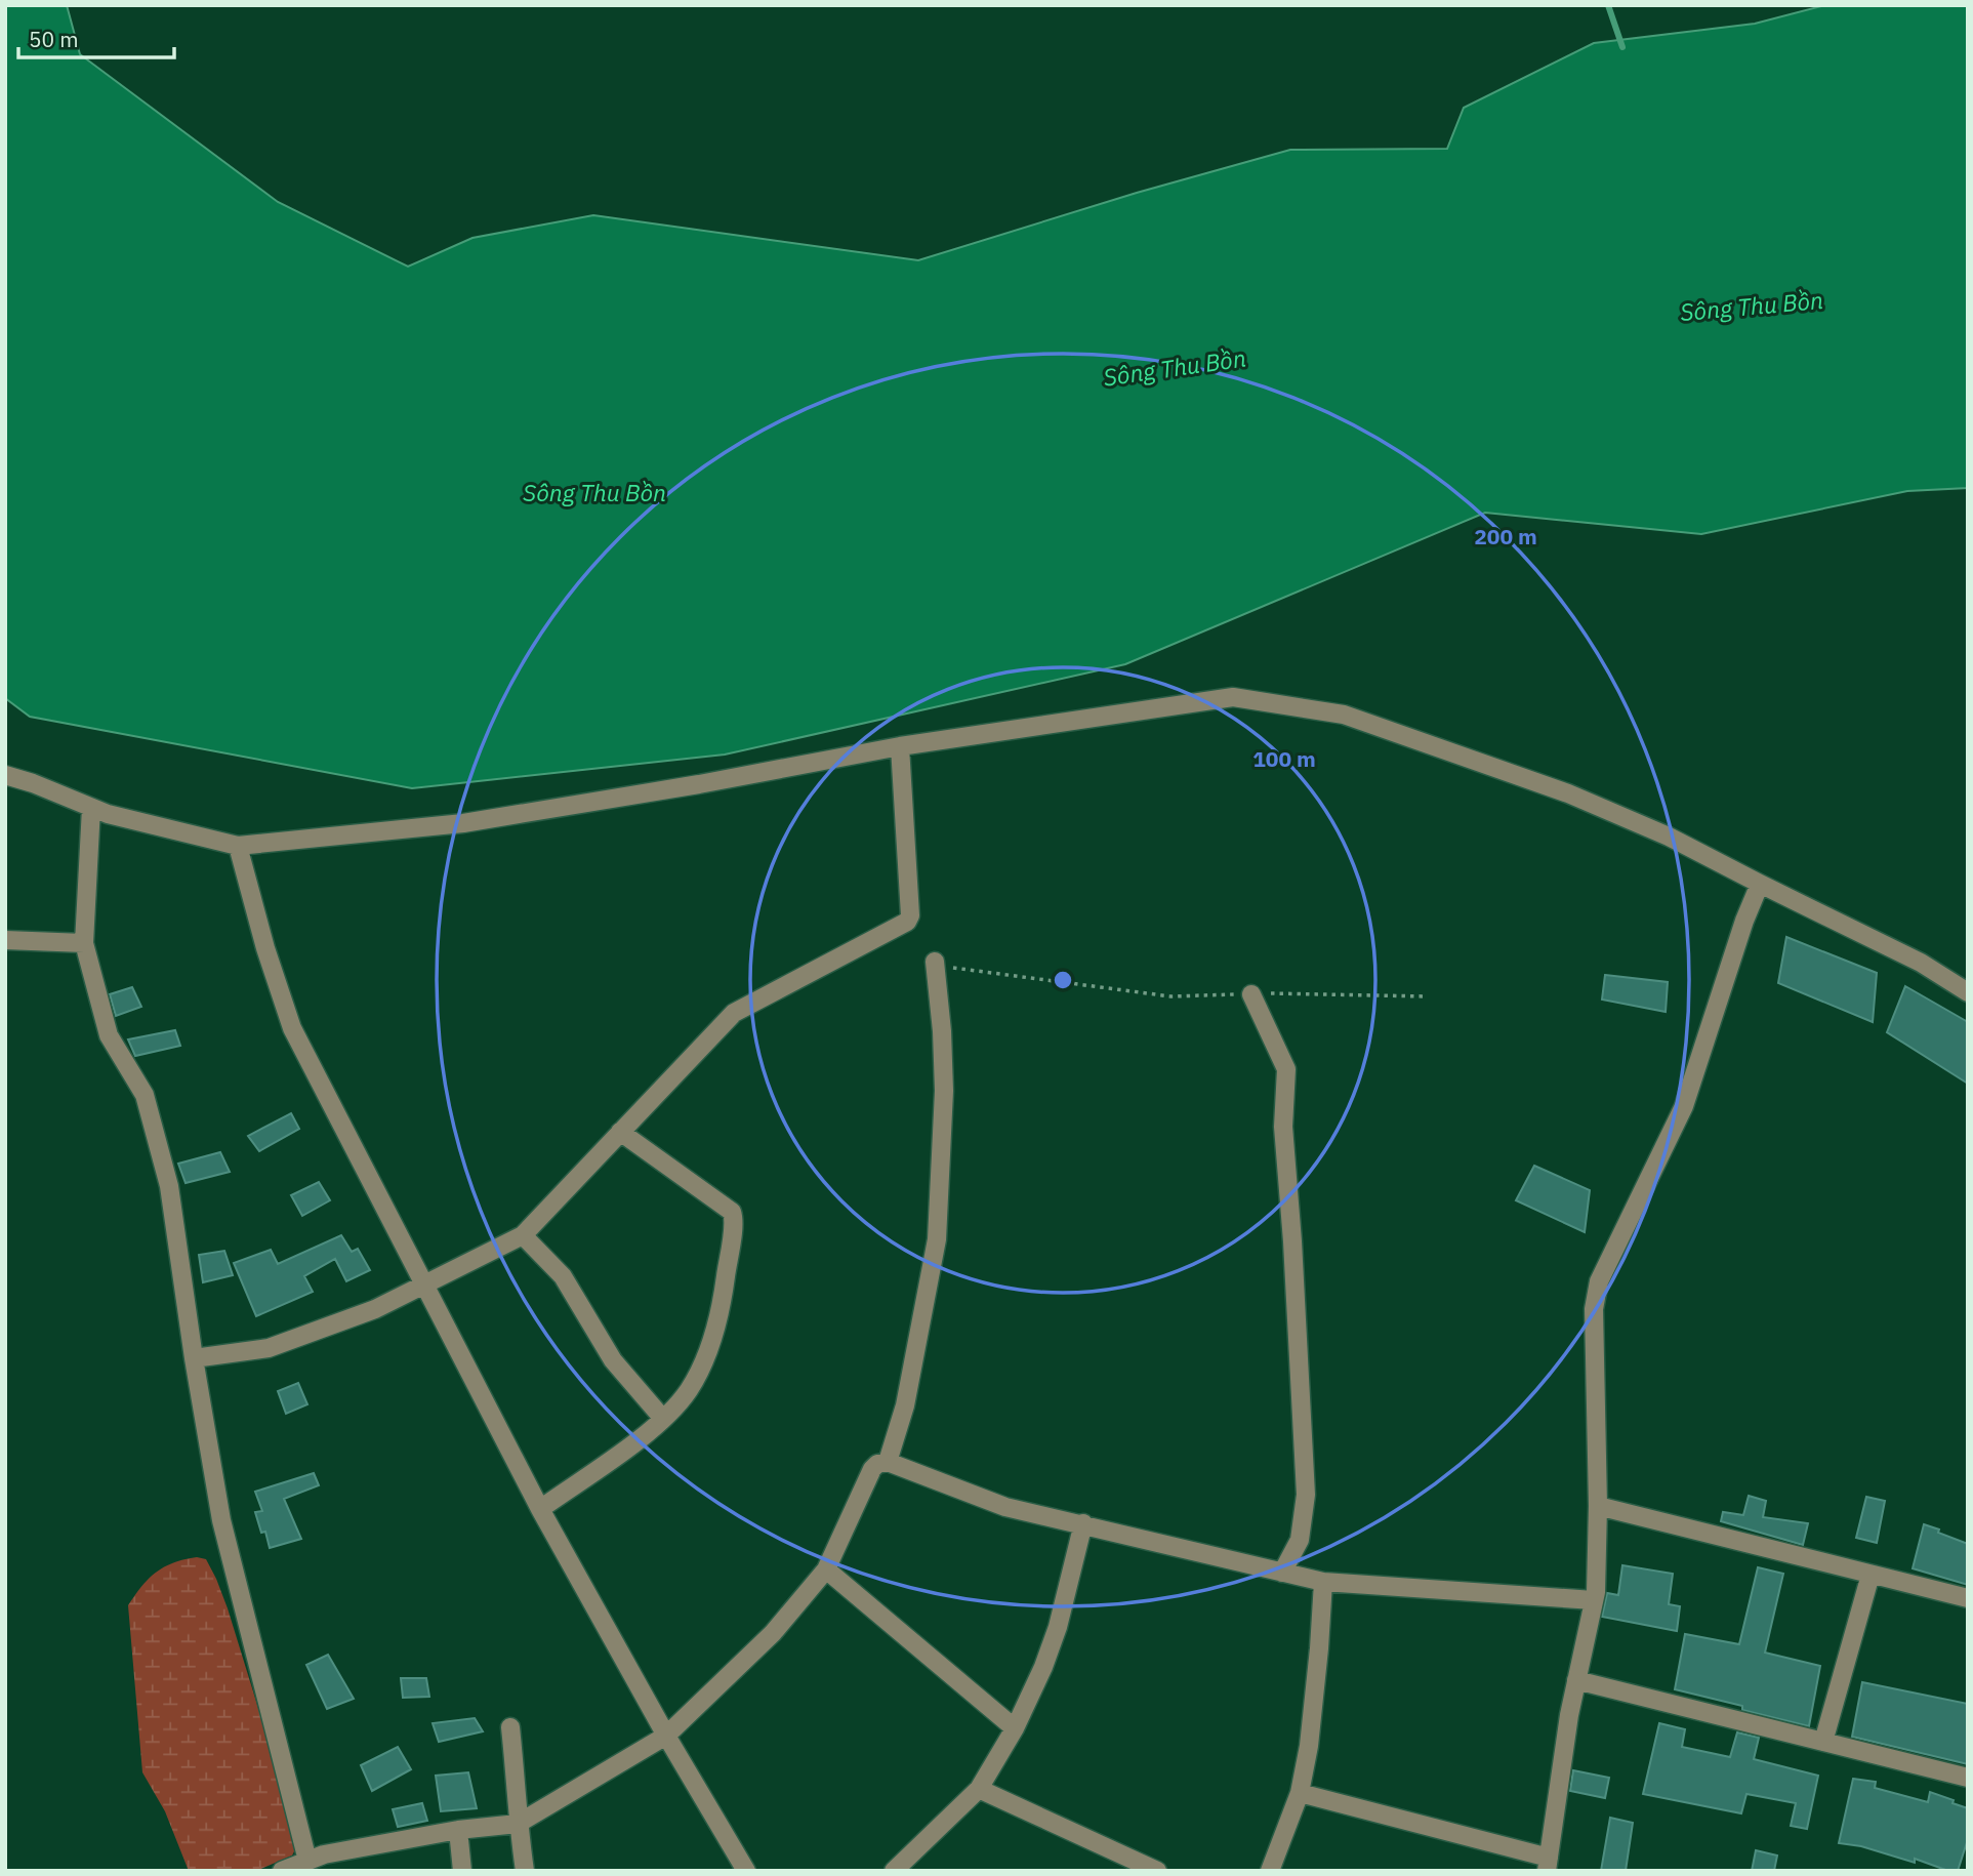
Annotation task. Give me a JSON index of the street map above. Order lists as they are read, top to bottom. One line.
{"water":["Sông Thu Bồn"],"scale_bar":"50 m","rings":["200 m","100 m"]}
